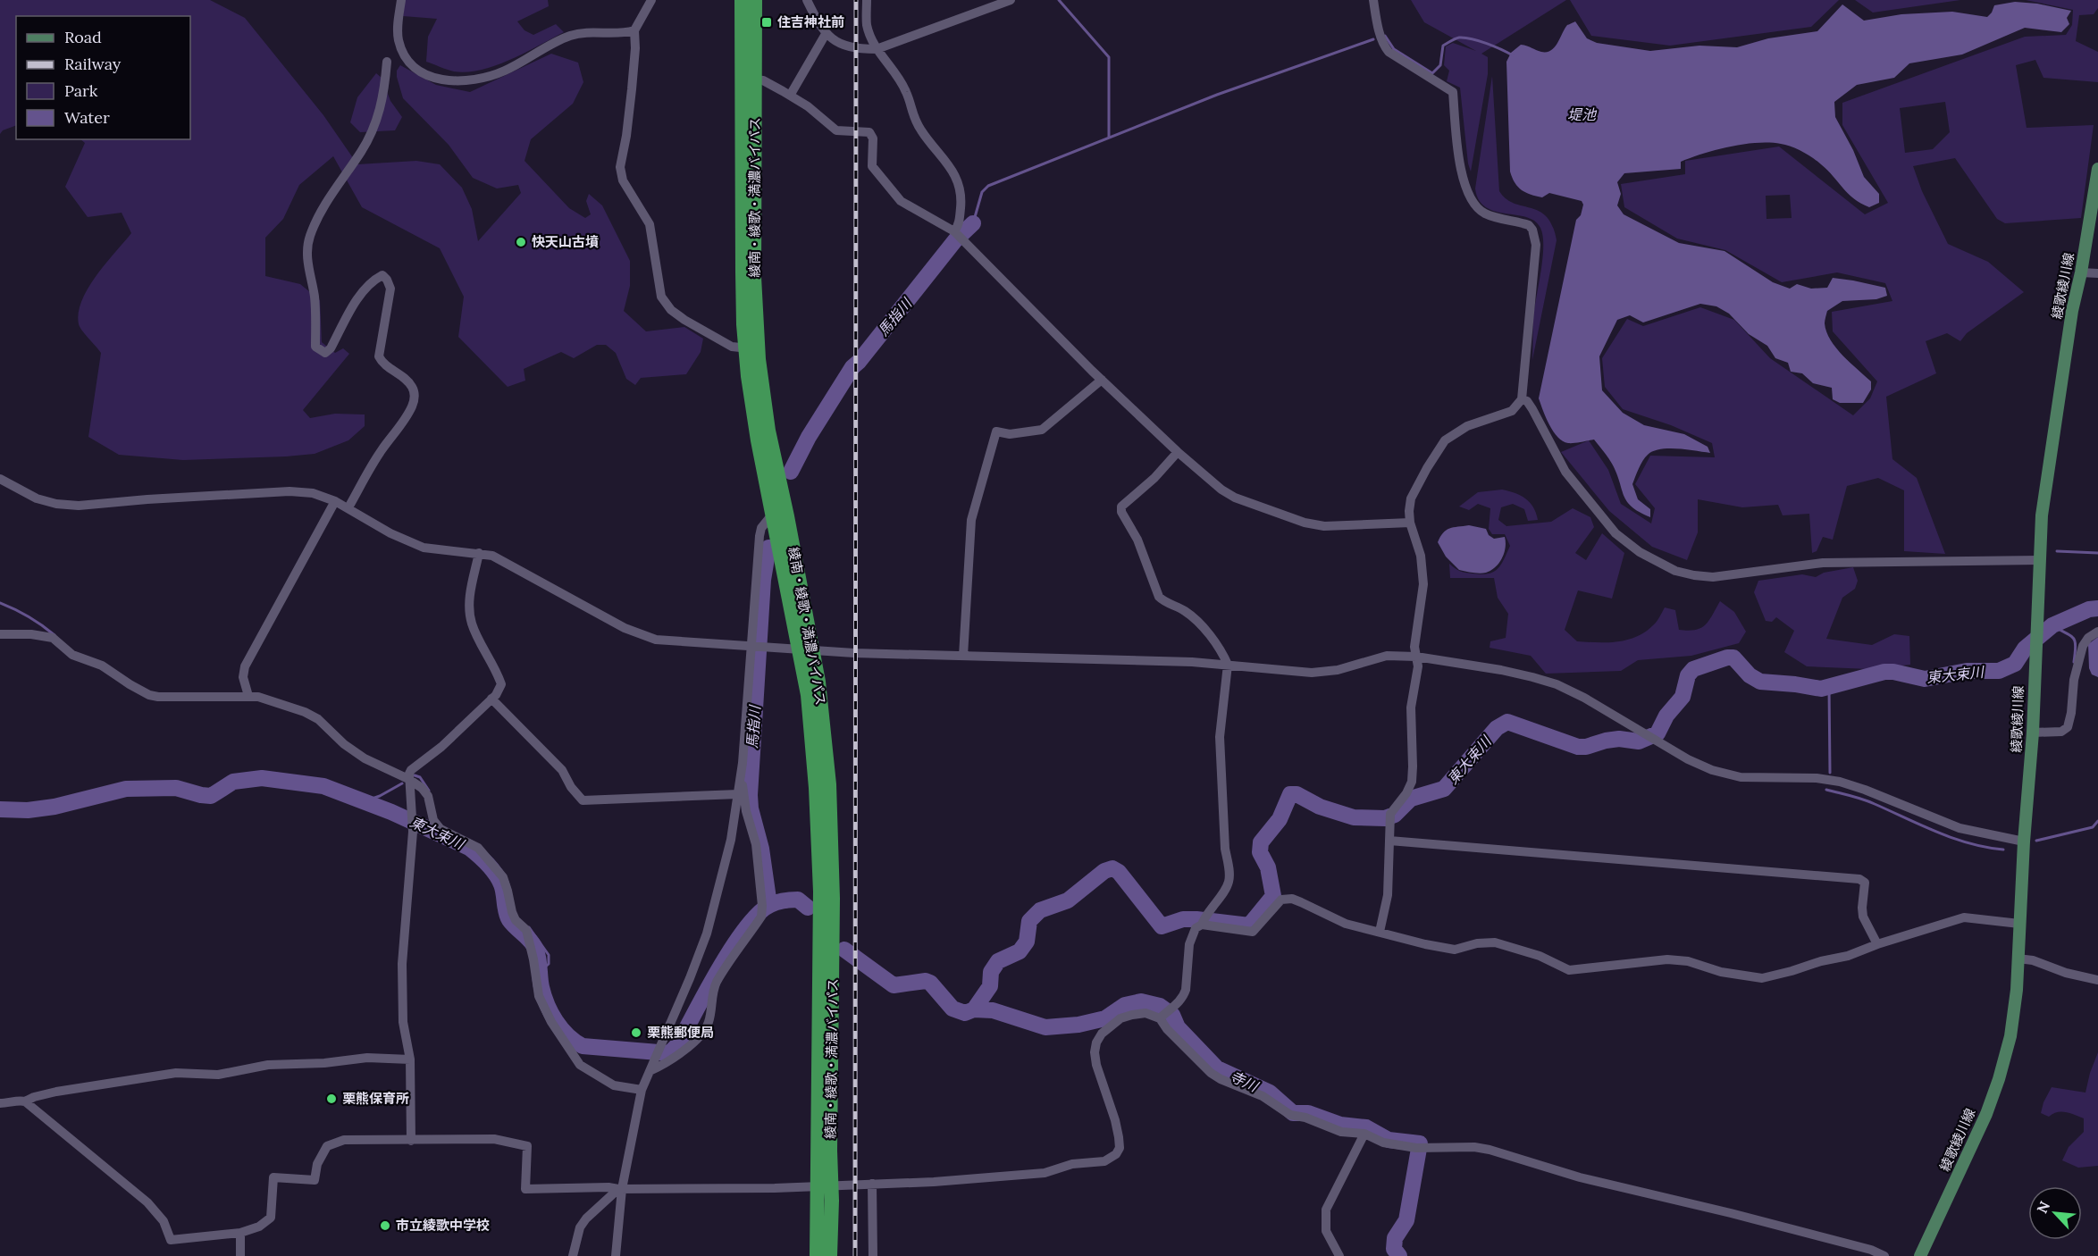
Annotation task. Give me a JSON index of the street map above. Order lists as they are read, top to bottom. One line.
{"streets":{"highway":["綾南・綾歌・満濃バイパス"],"main road":["綾歌綾川線"]},"water":["堤池","馬指川","東大束川","寺川"],"places":{"transit":["住吉神社前"],"other":["快天山古墳","栗熊郵便局","栗熊保育所","市立綾歌中学校"]},"legend":["Road","Railway","Park","Water"],"north":"top left"}
